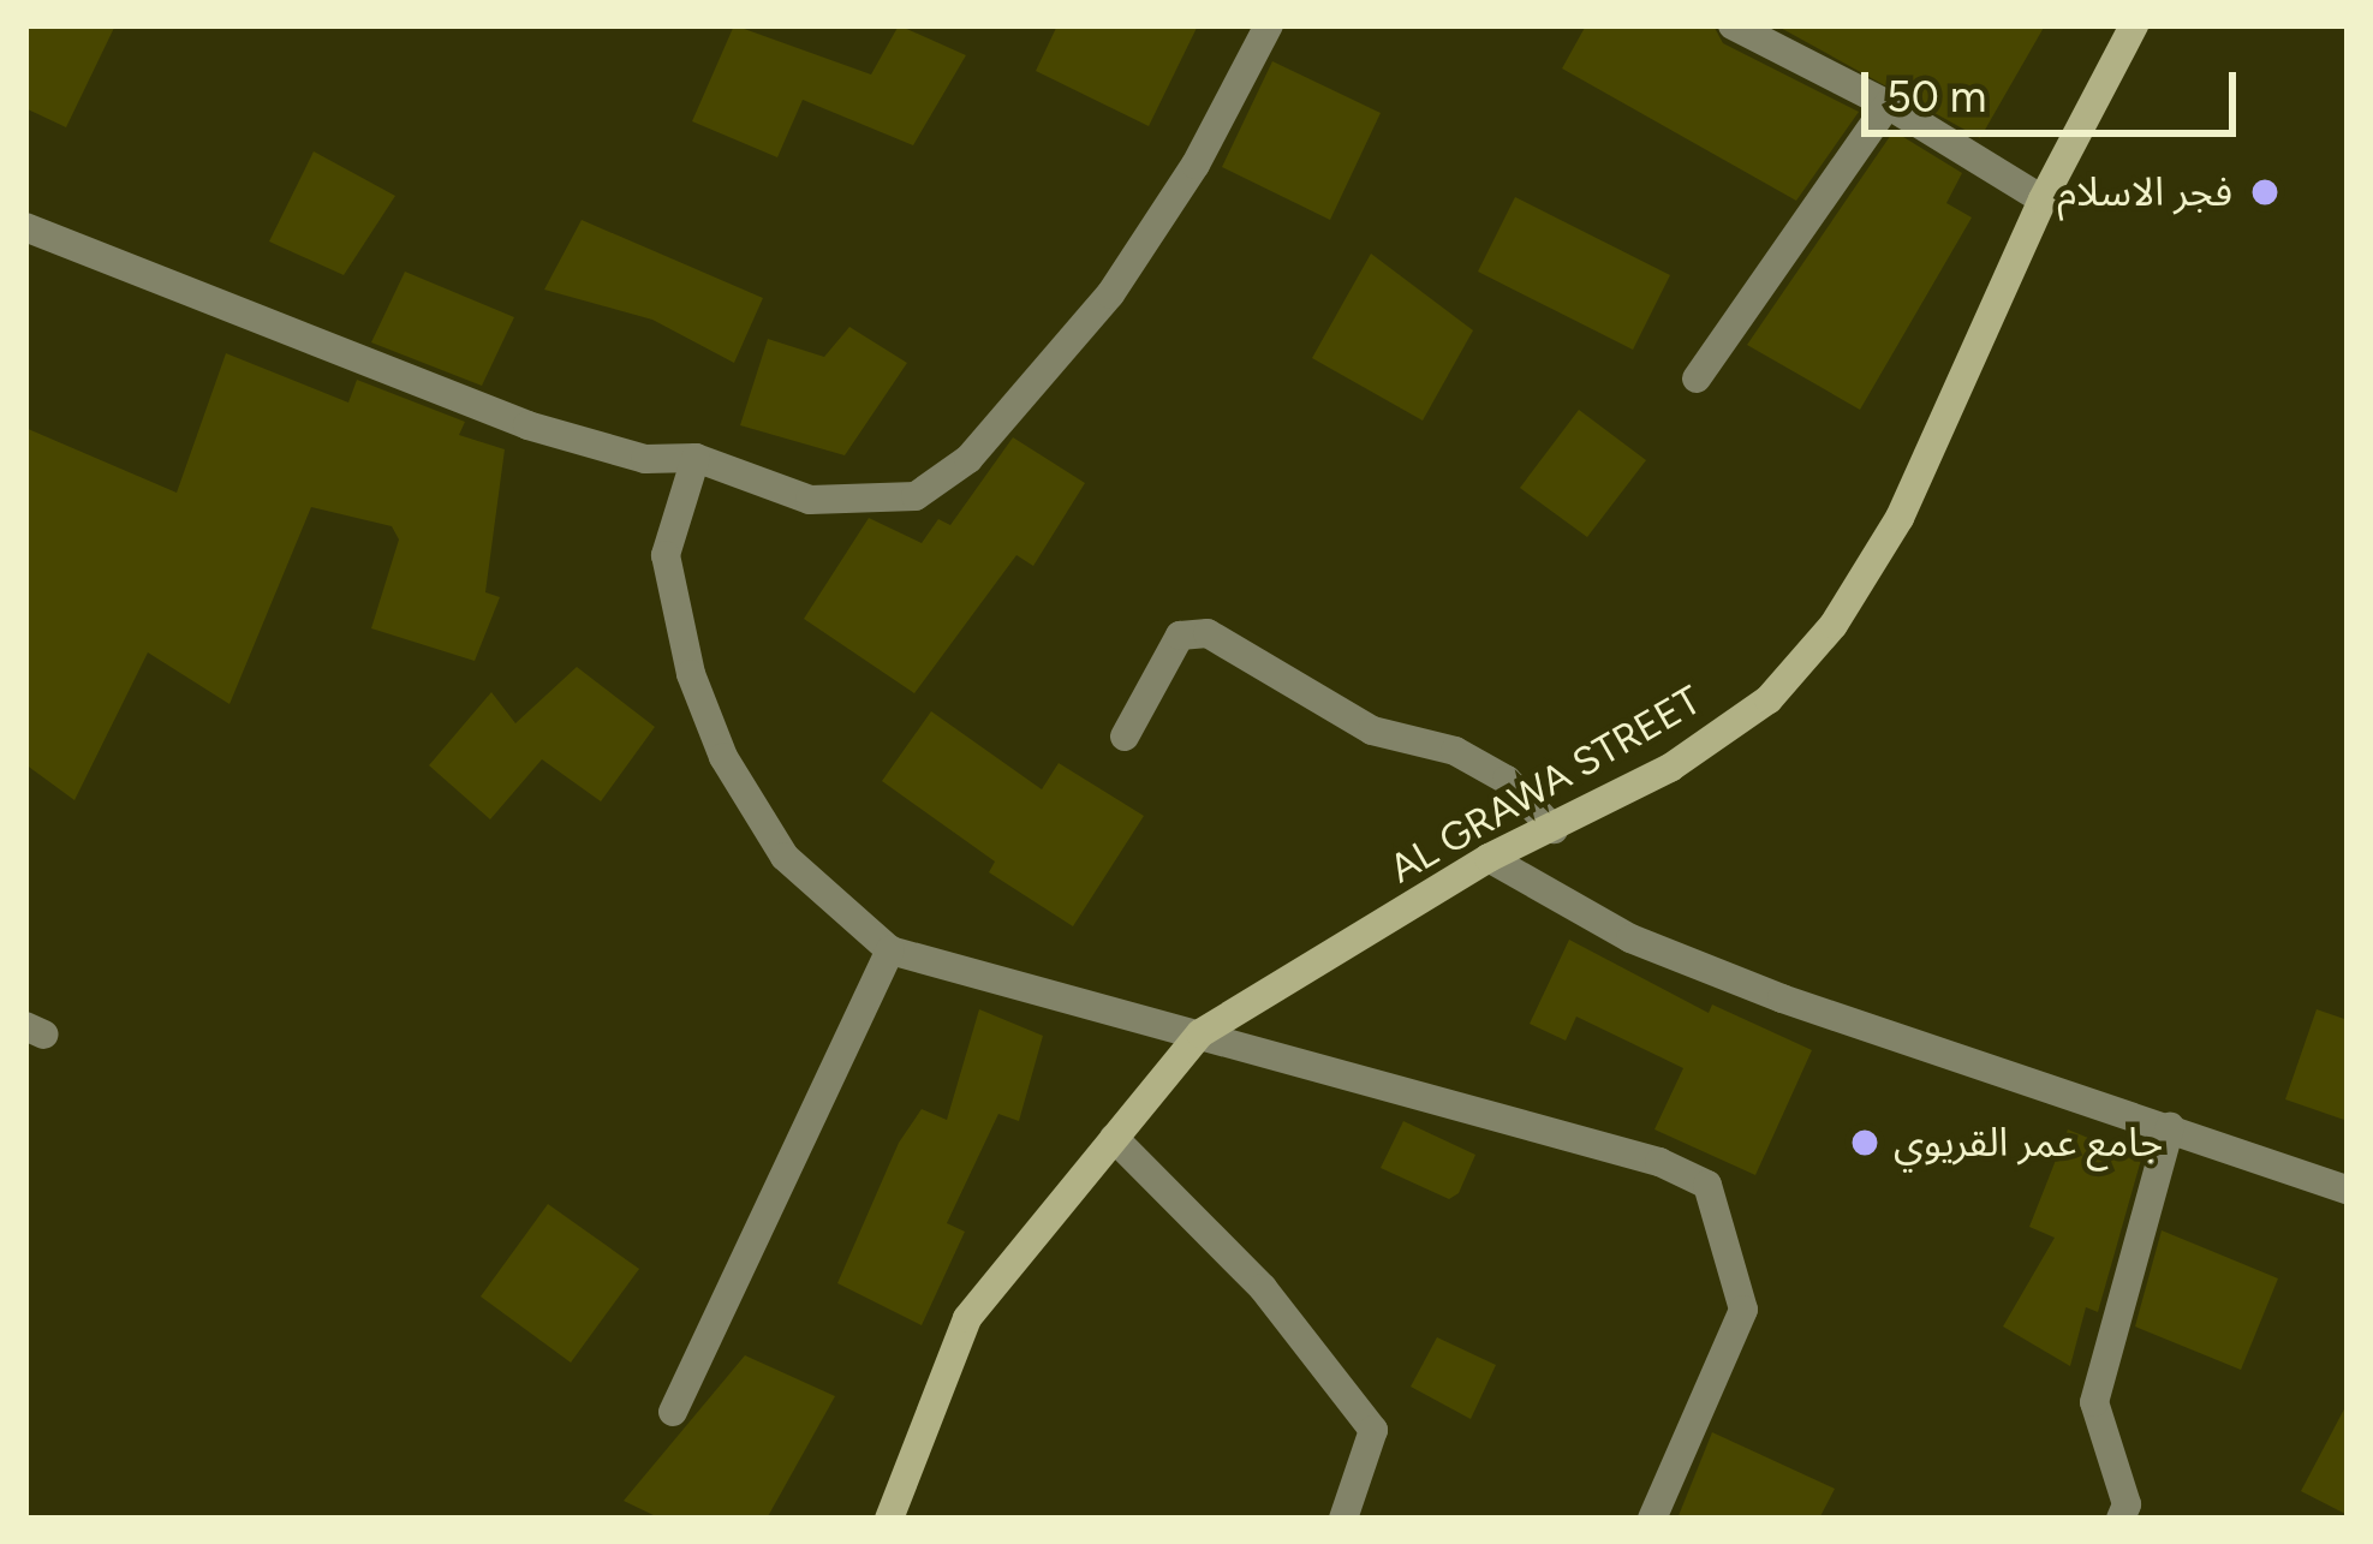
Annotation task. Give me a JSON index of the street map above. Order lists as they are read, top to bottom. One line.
{"streets":{"street":["AL GRAWA STREET"]},"places":["فجر الاسلام","جامع عمر القريوي"],"scale_bar":"50 m"}
